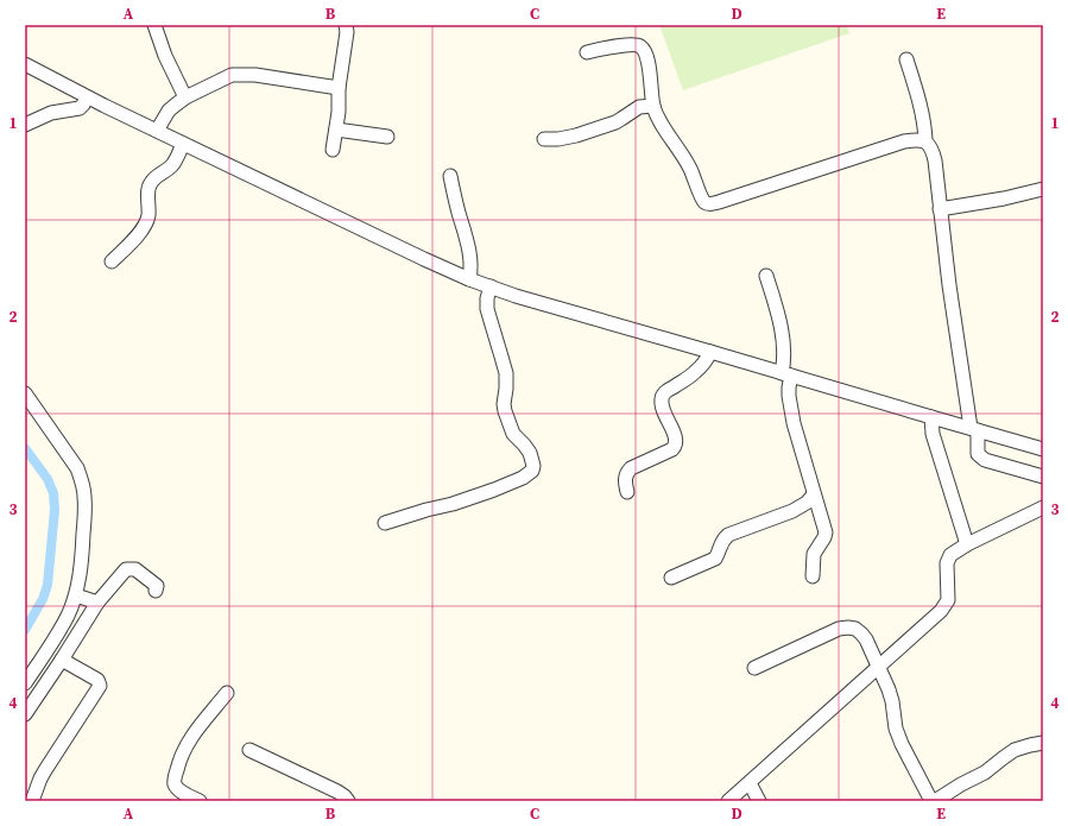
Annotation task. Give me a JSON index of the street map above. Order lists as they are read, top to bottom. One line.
{"grid":{"columns":["A","B","C","D","E"],"rows":["1","2","3","4"]}}
